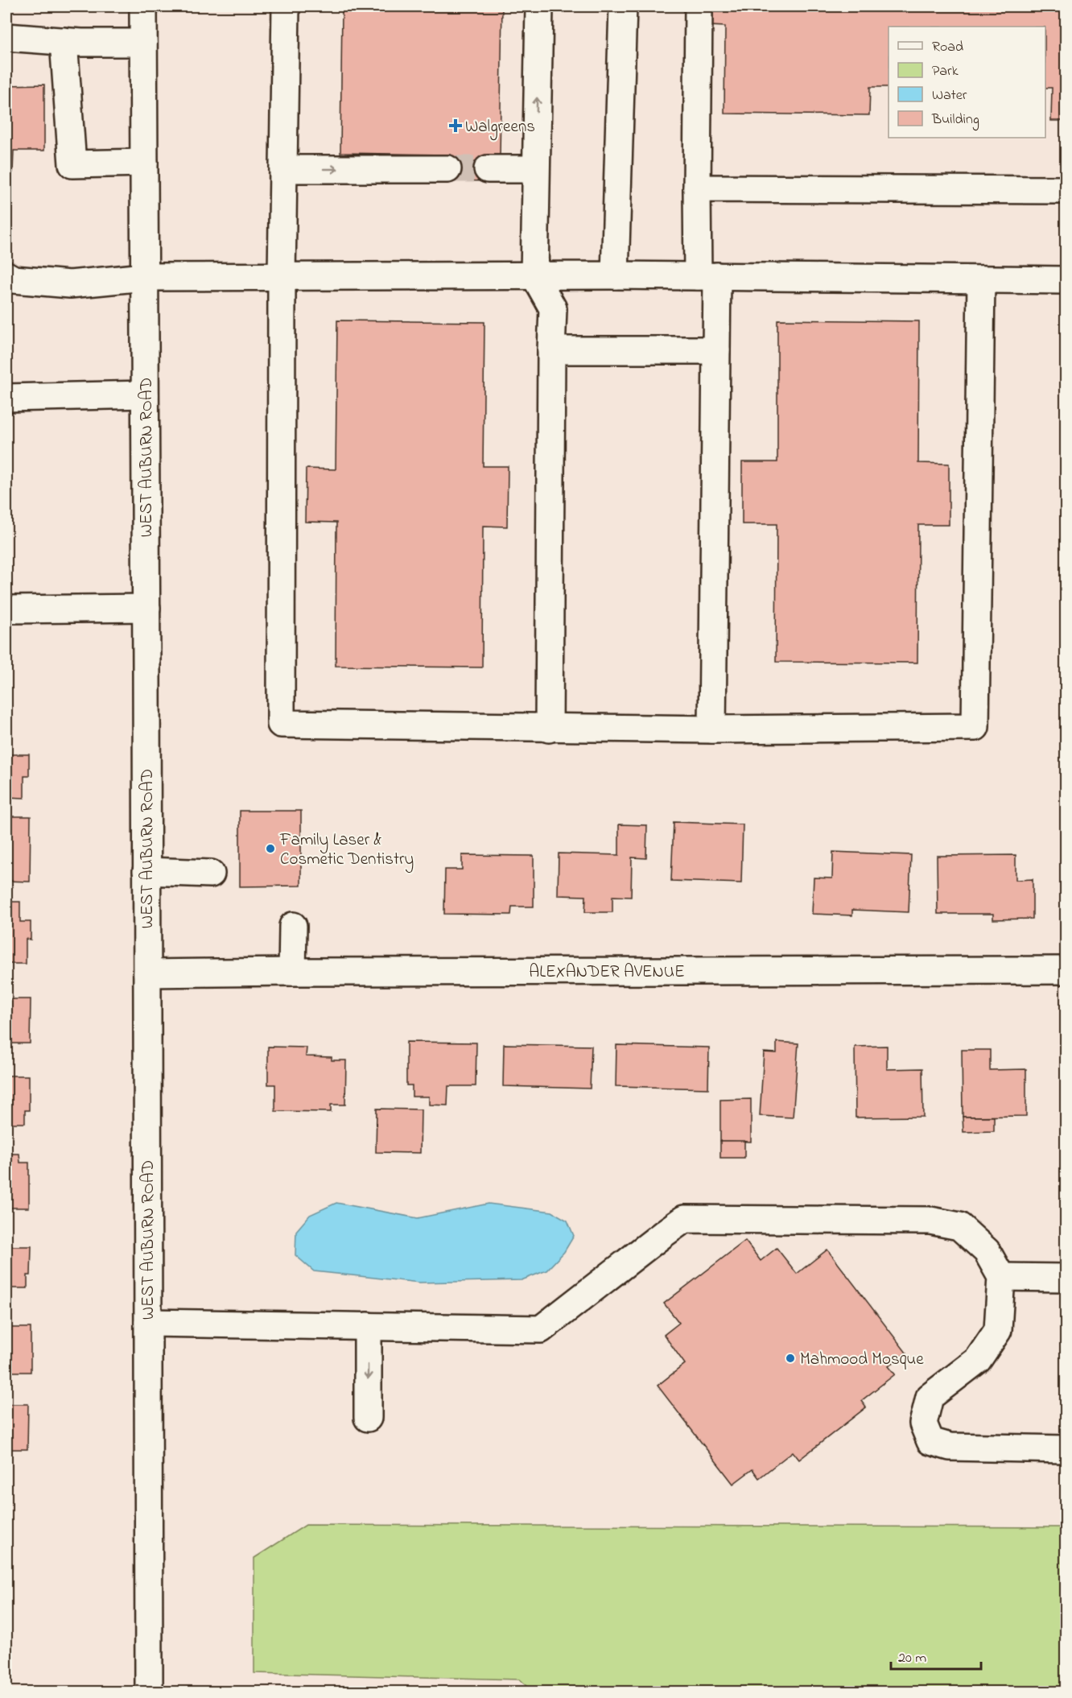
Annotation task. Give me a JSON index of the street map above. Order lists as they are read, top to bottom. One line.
{"streets":{"main road":["WEST AUBURN ROAD","ALEXANDER AVENUE"]},"crossings":[["WEST AUBURN ROAD","ALEXANDER AVENUE"]],"places":{"health":["Walgreens"],"other":["Family Laser & Cosmetic Dentistry","Mahmood Mosque"]},"legend":["Road","Park","Water","Building"],"scale_bar":"20 m"}
